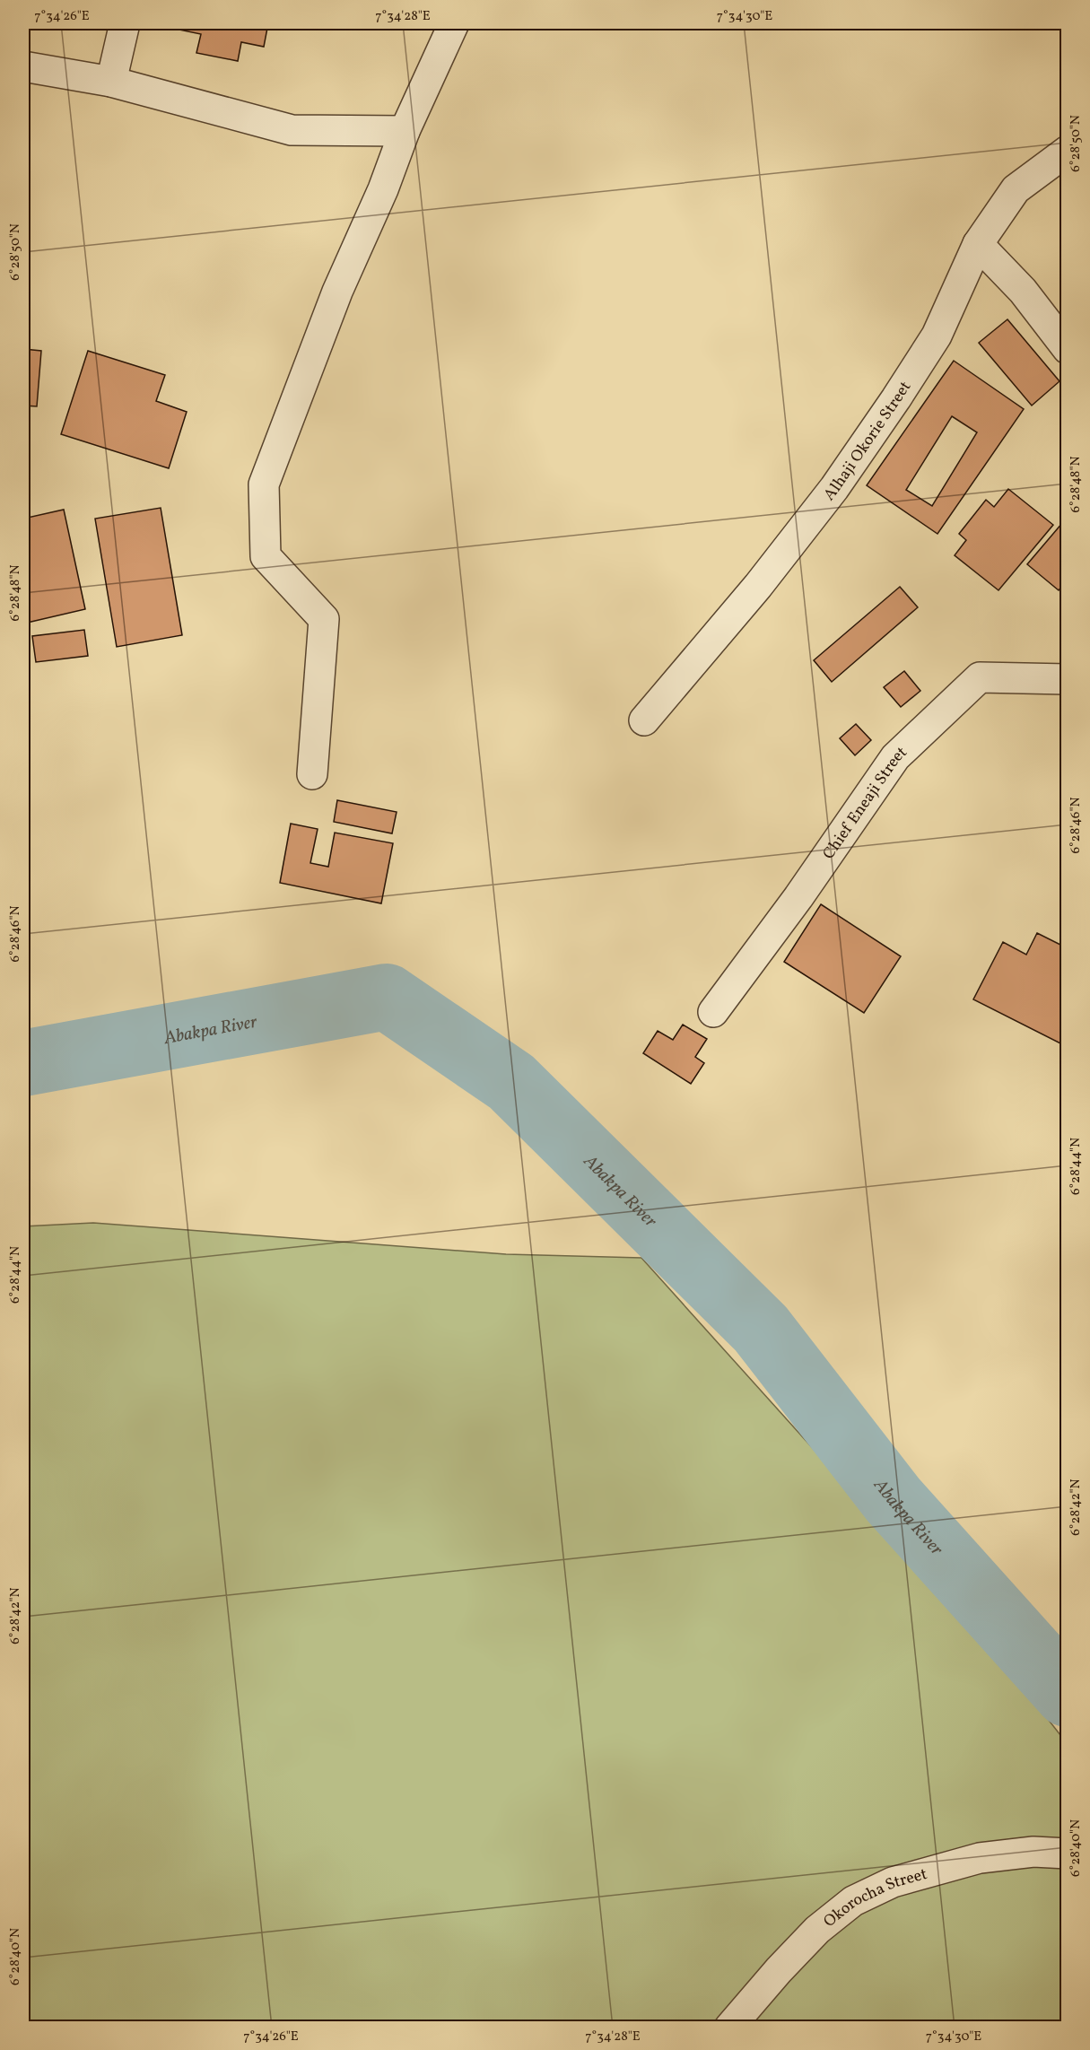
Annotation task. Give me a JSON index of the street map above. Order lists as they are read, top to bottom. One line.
{"streets":{"street":["Alhaji Okorie Street","Chief Eneaji Street","Okorocha Street"]},"water":["Abakpa River"],"coordinates":["7°34'26\"E","7°34'28\"E","7°34'30\"E","6°28'50\"N","6°28'48\"N","6°28'46\"N","6°28'44\"N","6°28'42\"N","6°28'40\"N"]}
